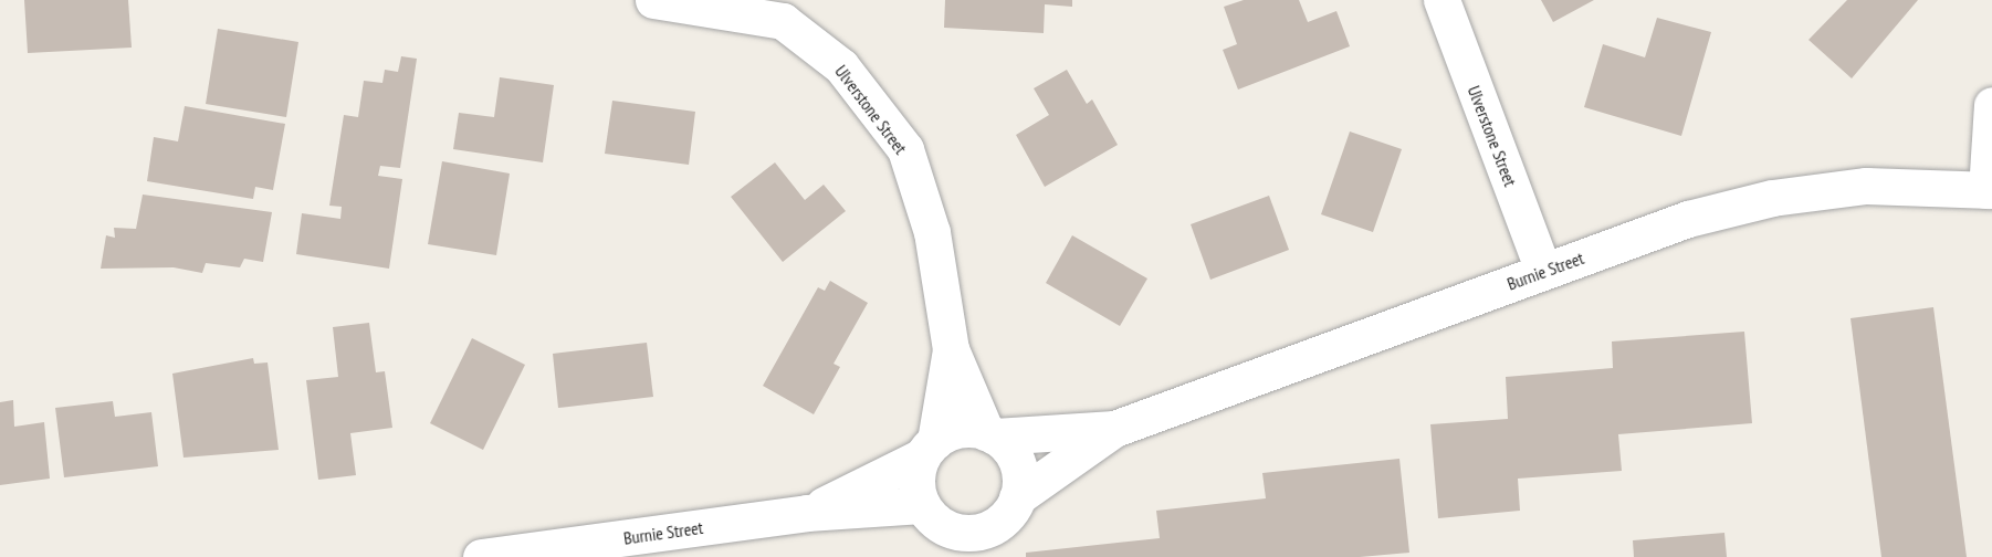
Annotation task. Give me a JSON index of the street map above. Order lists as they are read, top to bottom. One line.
{"streets":{"street":["Ulverstone Street","Burnie Street"]},"crossings":[["Ulverstone Street","Burnie Street"]]}
